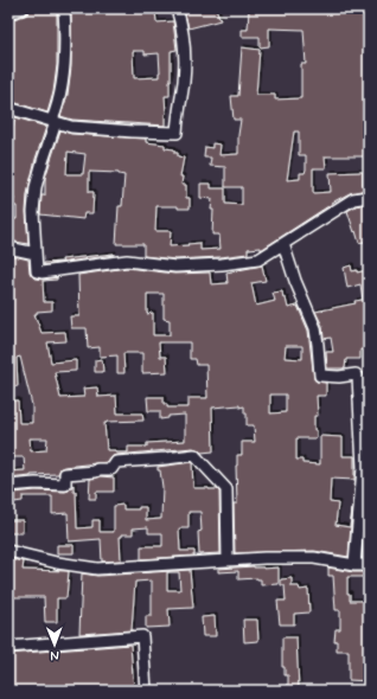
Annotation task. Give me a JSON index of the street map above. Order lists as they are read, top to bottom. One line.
{"north":"bottom"}
